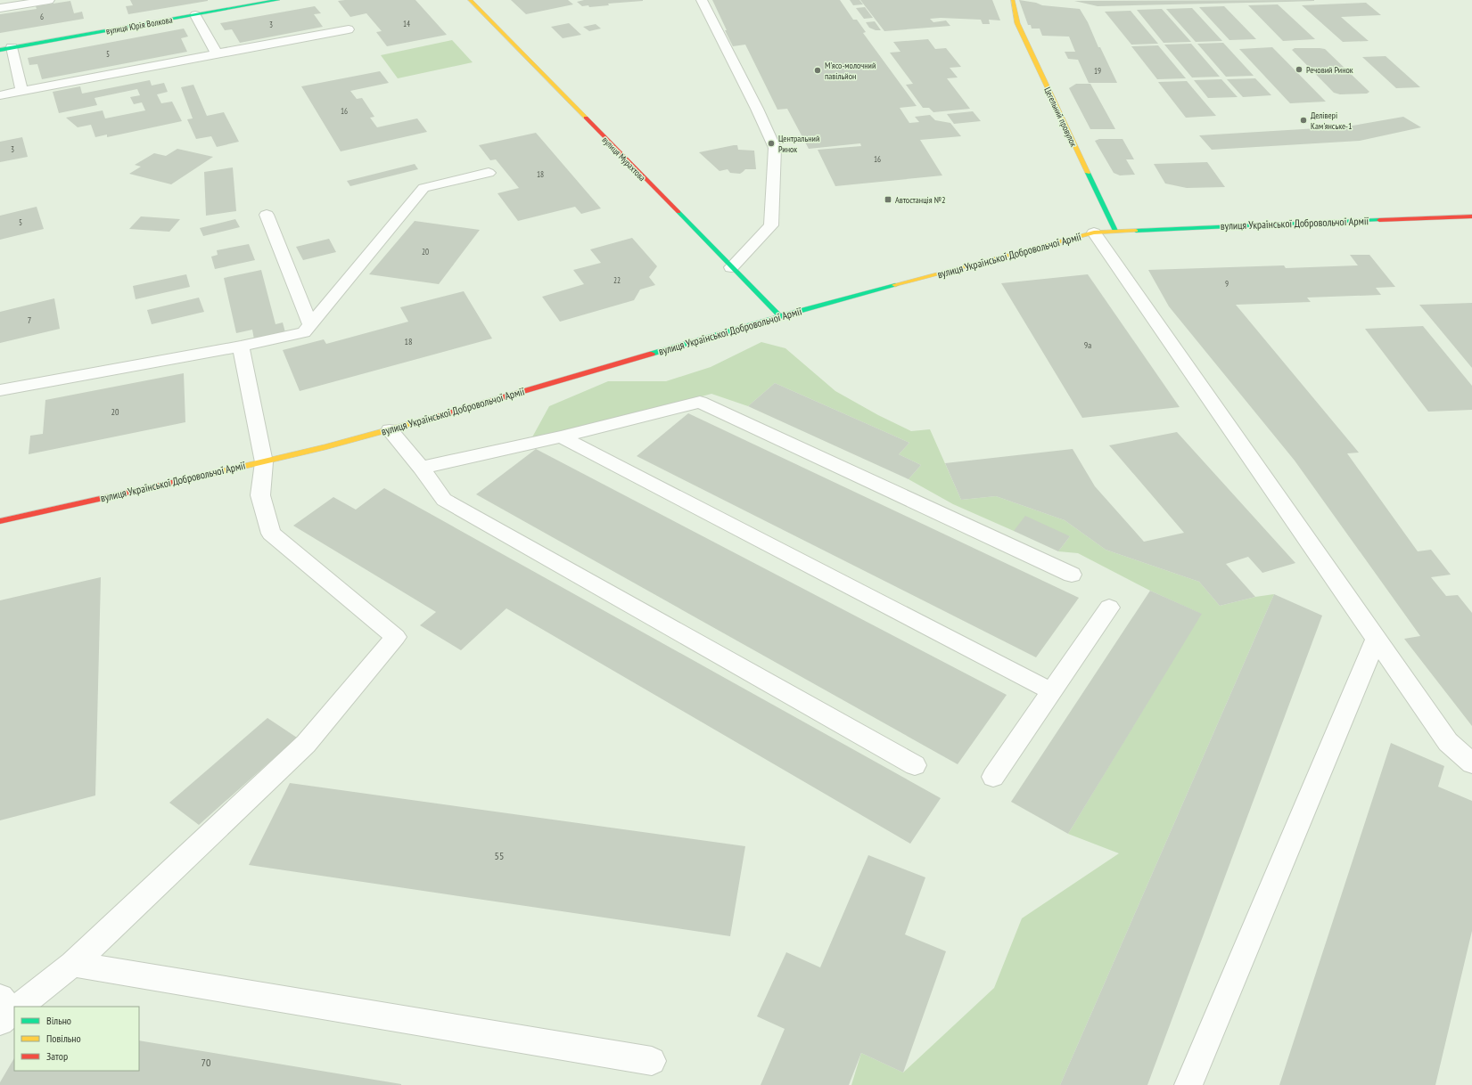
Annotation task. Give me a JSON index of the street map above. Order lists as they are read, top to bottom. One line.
{"streets":{"street":["вулиця Юрія Волкова","Цегельний провулок","вулиця Мурахтова","вулиця Української Добровольчої Армії"]},"crossings":[["Цегельний провулок","вулиця Української Добровольчої Армії"],["вулиця Мурахтова","вулиця Української Добровольчої Армії"]],"places":{"other":["Речовий Ринок","М'ясо-молочний павільйон","Делівері Кам'янське-1","Центральний Ринок"],"transit":["Автостанція №2"]},"house_numbers":["6","14","3","5","19","16","3","16","18","5","20","22","9","7","18","9а","20","55","70"],"legend":["Вільно","Повільно","Затор"]}
